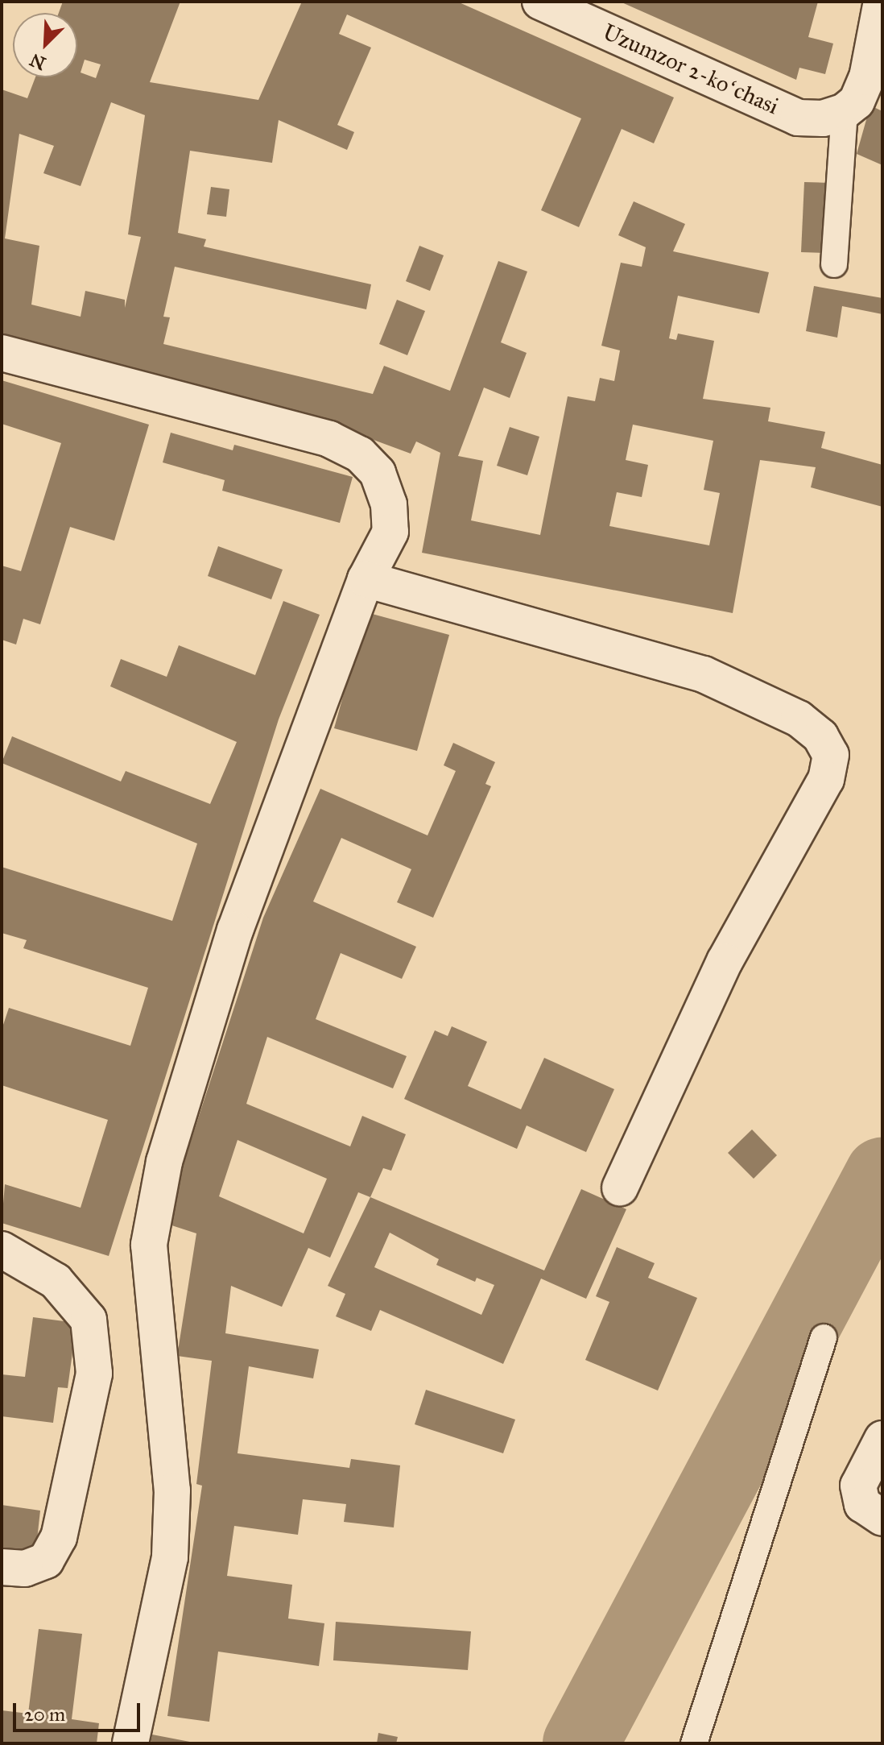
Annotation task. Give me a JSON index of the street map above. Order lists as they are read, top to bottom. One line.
{"streets":{"street":["Uzumzor 2-koʻchasi"]},"scale_bar":"20 m","north":"bottom left"}
